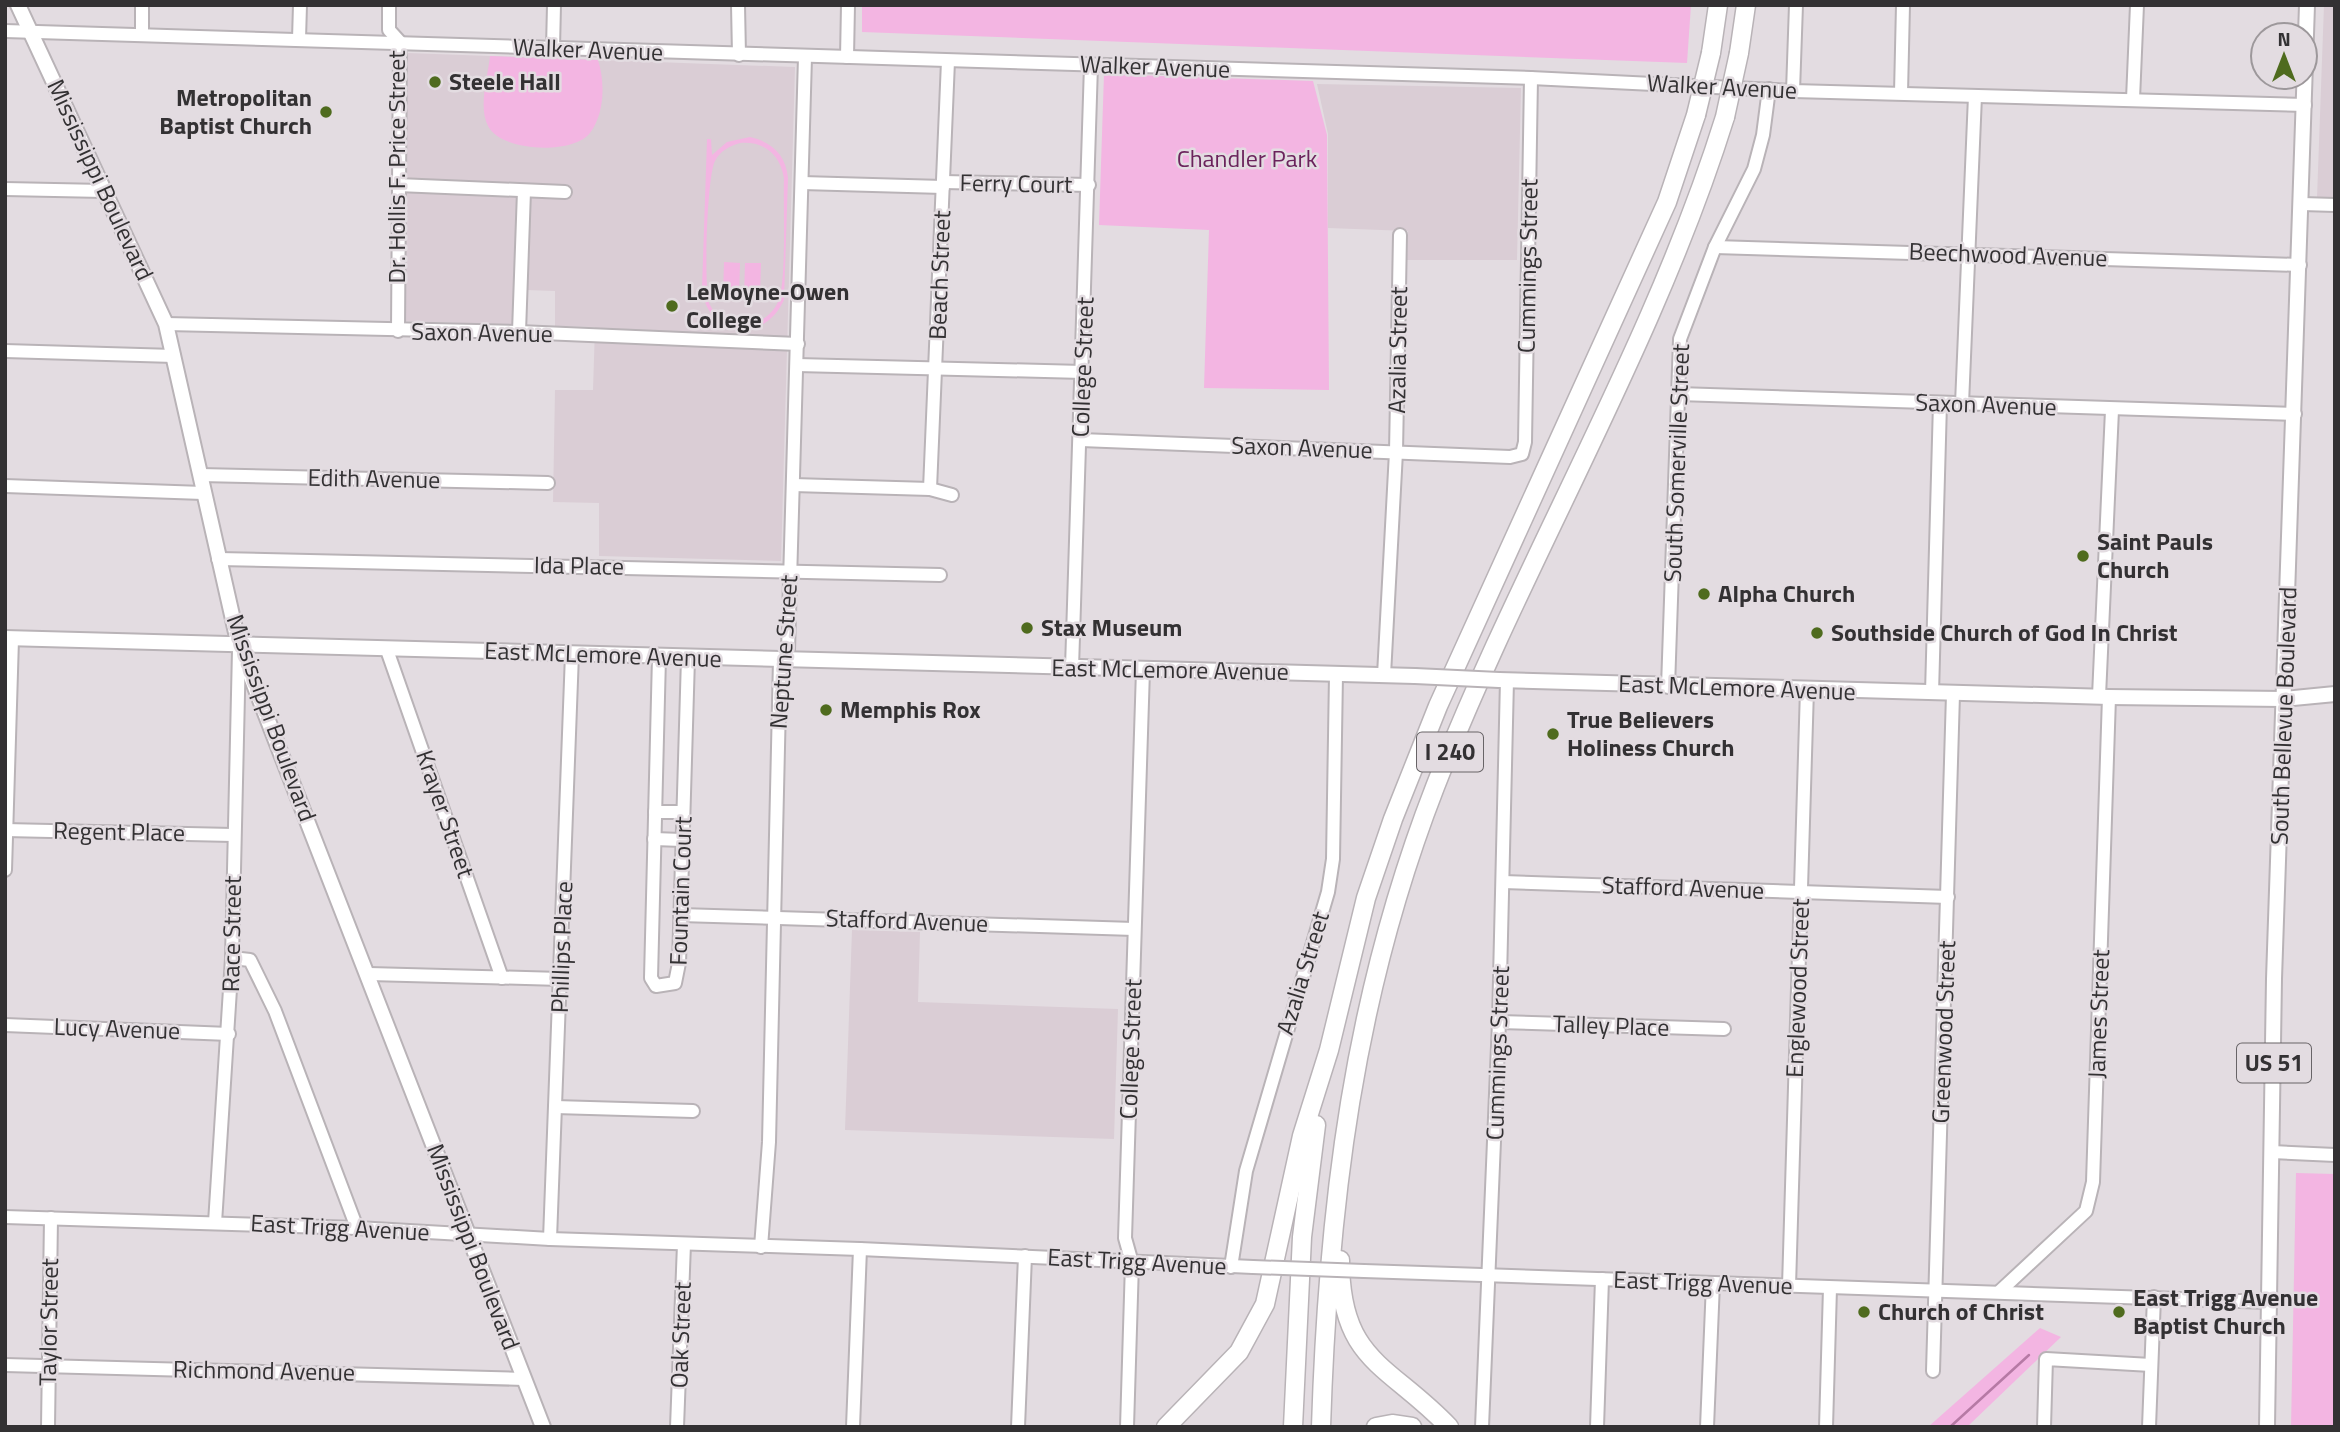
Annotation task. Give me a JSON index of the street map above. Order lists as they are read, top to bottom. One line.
{"streets":{"highway":["I 240"],"main road":["Mississippi Boulevard","East McLemore Avenue","South Bellevue Boulevard","US 51"],"street":["Walker Avenue","Dr. Hollis F. Price Street","Ferry Court","Beechwood Avenue","Cummings Street","Beach Street","Saxon Avenue","Azalia Street","College Street","South Somerville Street","Edith Avenue","Ida Place","Neptune Street","Krayer Street","Regent Place","Stafford Avenue","Fountain Court","Race Street","Phillips Place","Englewood Street","James Street","Talley Place","Lucy Avenue","Greenwood Street","East Trigg Avenue","Taylor Street","Oak Street","Richmond Avenue"]},"crossings":[["Walker Avenue","Dr. Hollis F. Price Street"],["Walker Avenue","Mississippi Boulevard"],["Walker Avenue","Cummings Street"],["Walker Avenue","Beach Street"],["Walker Avenue","College Street"],["Walker Avenue","South Somerville Street"],["Walker Avenue","Neptune Street"],["Walker Avenue","South Bellevue Boulevard"],["Dr. Hollis F. Price Street","Saxon Avenue"],["Mississippi Boulevard","Saxon Avenue"],["Mississippi Boulevard","Edith Avenue"],["Mississippi Boulevard","Ida Place"],["Mississippi Boulevard","East McLemore Avenue"],["Mississippi Boulevard","Race Street"],["Mississippi Boulevard","East Trigg Avenue"],["Mississippi Boulevard","Richmond Avenue"],["Ferry Court","Beach Street"],["Ferry Court","College Street"],["Ferry Court","Neptune Street"],["Beechwood Avenue","South Somerville Street"],["Beechwood Avenue","South Bellevue Boulevard"],["Cummings Street","Saxon Avenue"],["Cummings Street","East McLemore Avenue"],["Cummings Street","Stafford Avenue"],["Cummings Street","Talley Place"],["Cummings Street","East Trigg Avenue"],["Saxon Avenue","Azalia Street"],["Saxon Avenue","College Street"],["Saxon Avenue","South Somerville Street"],["Saxon Avenue","Neptune Street"],["Saxon Avenue","South Bellevue Boulevard"],["Saxon Avenue","James Street"],["Azalia Street","East McLemore Avenue"],["Azalia Street","East Trigg Avenue"],["College Street","East McLemore Avenue"],["College Street","Stafford Avenue"],["College Street","East Trigg Avenue"],["South Somerville Street","East McLemore Avenue"],["Ida Place","Neptune Street"],["Neptune Street","East McLemore Avenue"],["Neptune Street","Stafford Avenue"],["Neptune Street","East Trigg Avenue"],["East McLemore Avenue","South Bellevue Boulevard"],["East McLemore Avenue","Krayer Street"],["East McLemore Avenue","Fountain Court"],["East McLemore Avenue","Race Street"],["East McLemore Avenue","Phillips Place"],["East McLemore Avenue","Englewood Street"],["East McLemore Avenue","James Street"],["East McLemore Avenue","Greenwood Street"],["South Bellevue Boulevard","East Trigg Avenue"],["Regent Place","Race Street"],["Stafford Avenue","Fountain Court"],["Stafford Avenue","Englewood Street"],["Stafford Avenue","Greenwood Street"],["Race Street","Lucy Avenue"],["Race Street","East Trigg Avenue"],["Phillips Place","East Trigg Avenue"],["Englewood Street","East Trigg Avenue"],["James Street","East Trigg Avenue"],["Greenwood Street","East Trigg Avenue"],["East Trigg Avenue","Taylor Street"],["East Trigg Avenue","Oak Street"],["Taylor Street","Richmond Avenue"]],"parks":["Chandler Park"],"places":["Steele Hall","Metropolitan Baptist Church","LeMoyne-Owen College","Saint Pauls Church","Alpha Church","Stax Museum","Southside Church of God In Christ","Memphis Rox","True Believers Holiness Church","Church of Christ","East Trigg Avenue Baptist Church"],"north":"top"}
